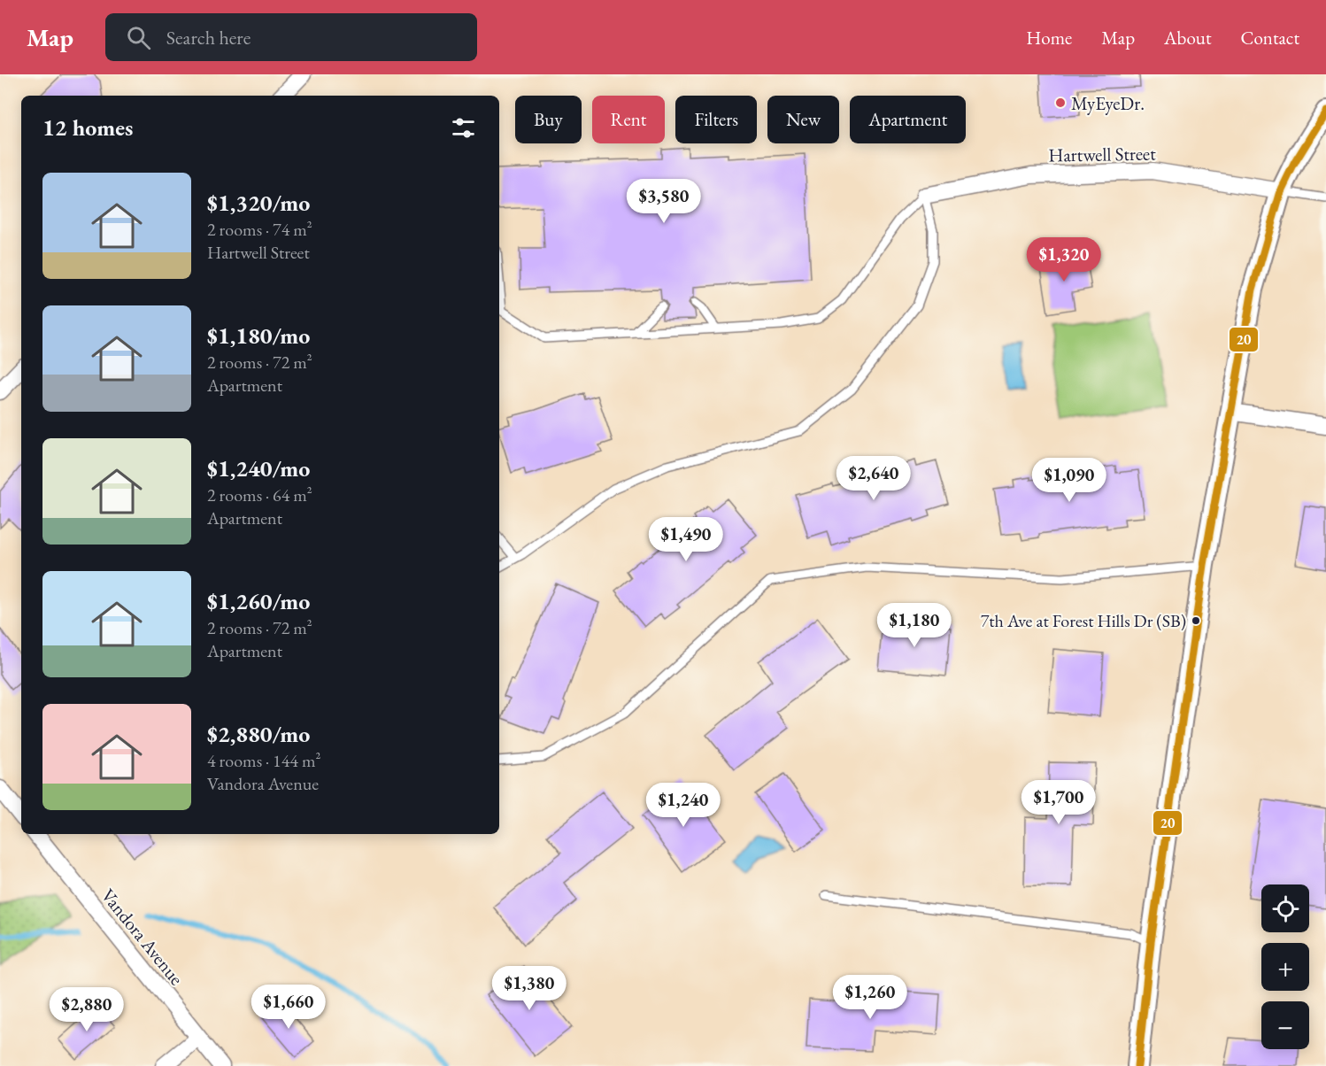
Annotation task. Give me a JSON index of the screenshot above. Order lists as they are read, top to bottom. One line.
{"streets":{"street":["Hartwell Street","Vandora Avenue"]},"places":["MyEyeDr.","7th Ave at Forest Hills Dr (SB)"],"lines":["transit line 20"],"page":{"header":"Map","search":"Search here","nav":["Home","Map","About","Contact"],"chip":["Buy","Rent","Filters","New","Apartment"],"heading":"12 homes","list":[{"name":"$1,320/mo","note":"2 rooms · 74 m² · Hartwell Street"},{"name":"$1,180/mo","note":"2 rooms · 72 m² · Apartment"},{"name":"$1,240/mo","note":"2 rooms · 64 m² · Apartment"},{"name":"$1,260/mo","note":"2 rooms · 72 m² · Apartment"},{"name":"$2,880/mo","note":"4 rooms · 144 m² · Vandora Avenue"}],"price":["$3,580","$1,320","$2,640","$1,090","$1,490","$1,180","$1,700","$1,240","$1,380","$1,260","$1,660","$2,880"],"map_buttons":["+","−"]}}
